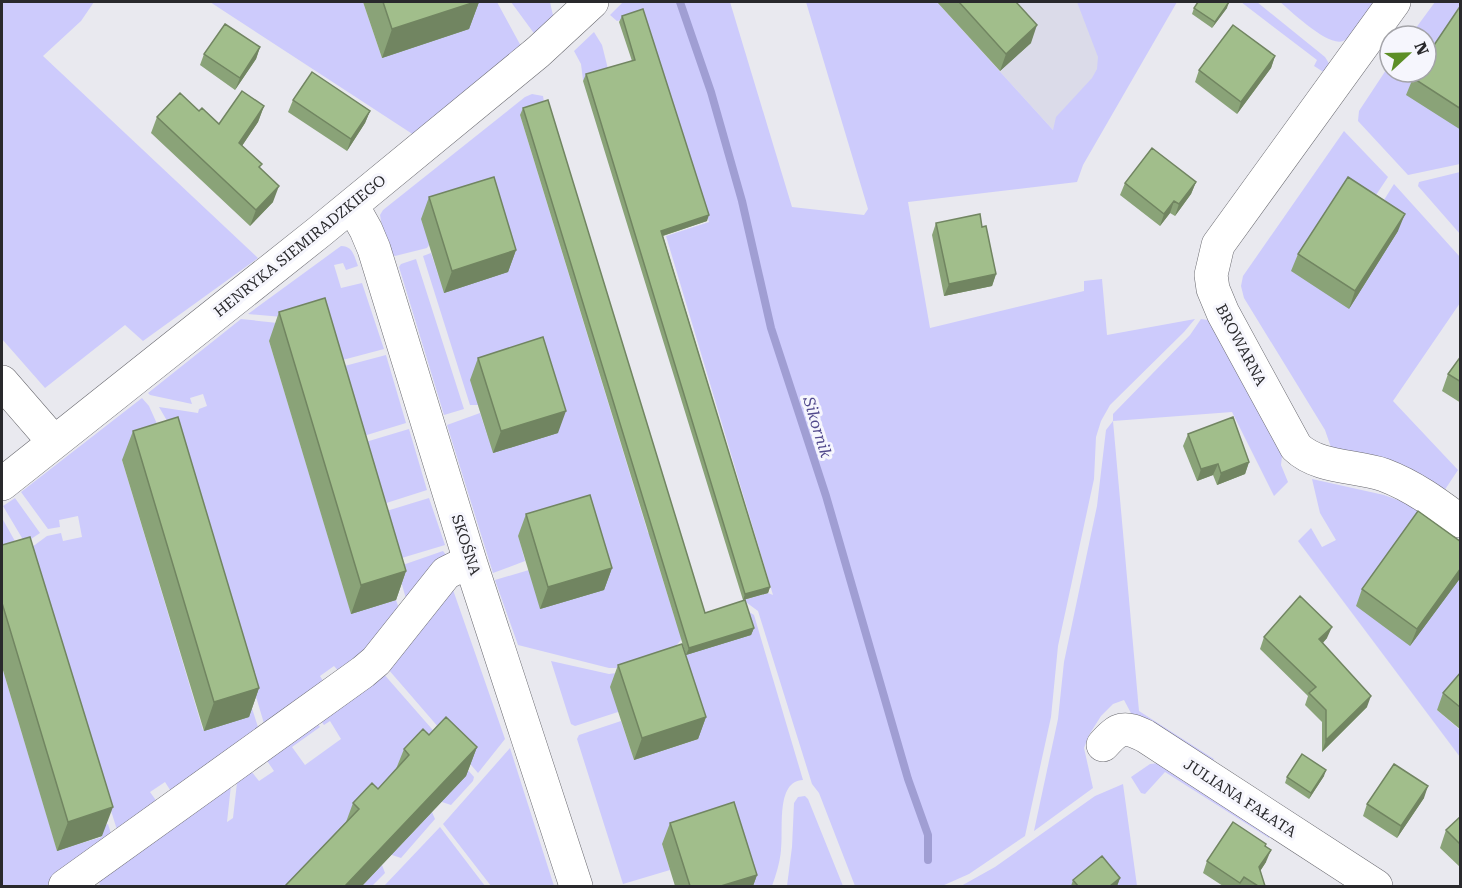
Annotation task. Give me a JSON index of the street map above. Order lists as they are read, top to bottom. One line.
{"streets":{"street":["HENRYKA SIEMIRADZKIEGO","BROWARNA","SKOŚNA","JULIANA FAŁATA"]},"crossings":[["HENRYKA SIEMIRADZKIEGO","SKOŚNA"]],"water":["Sikornik"],"north":"right"}
